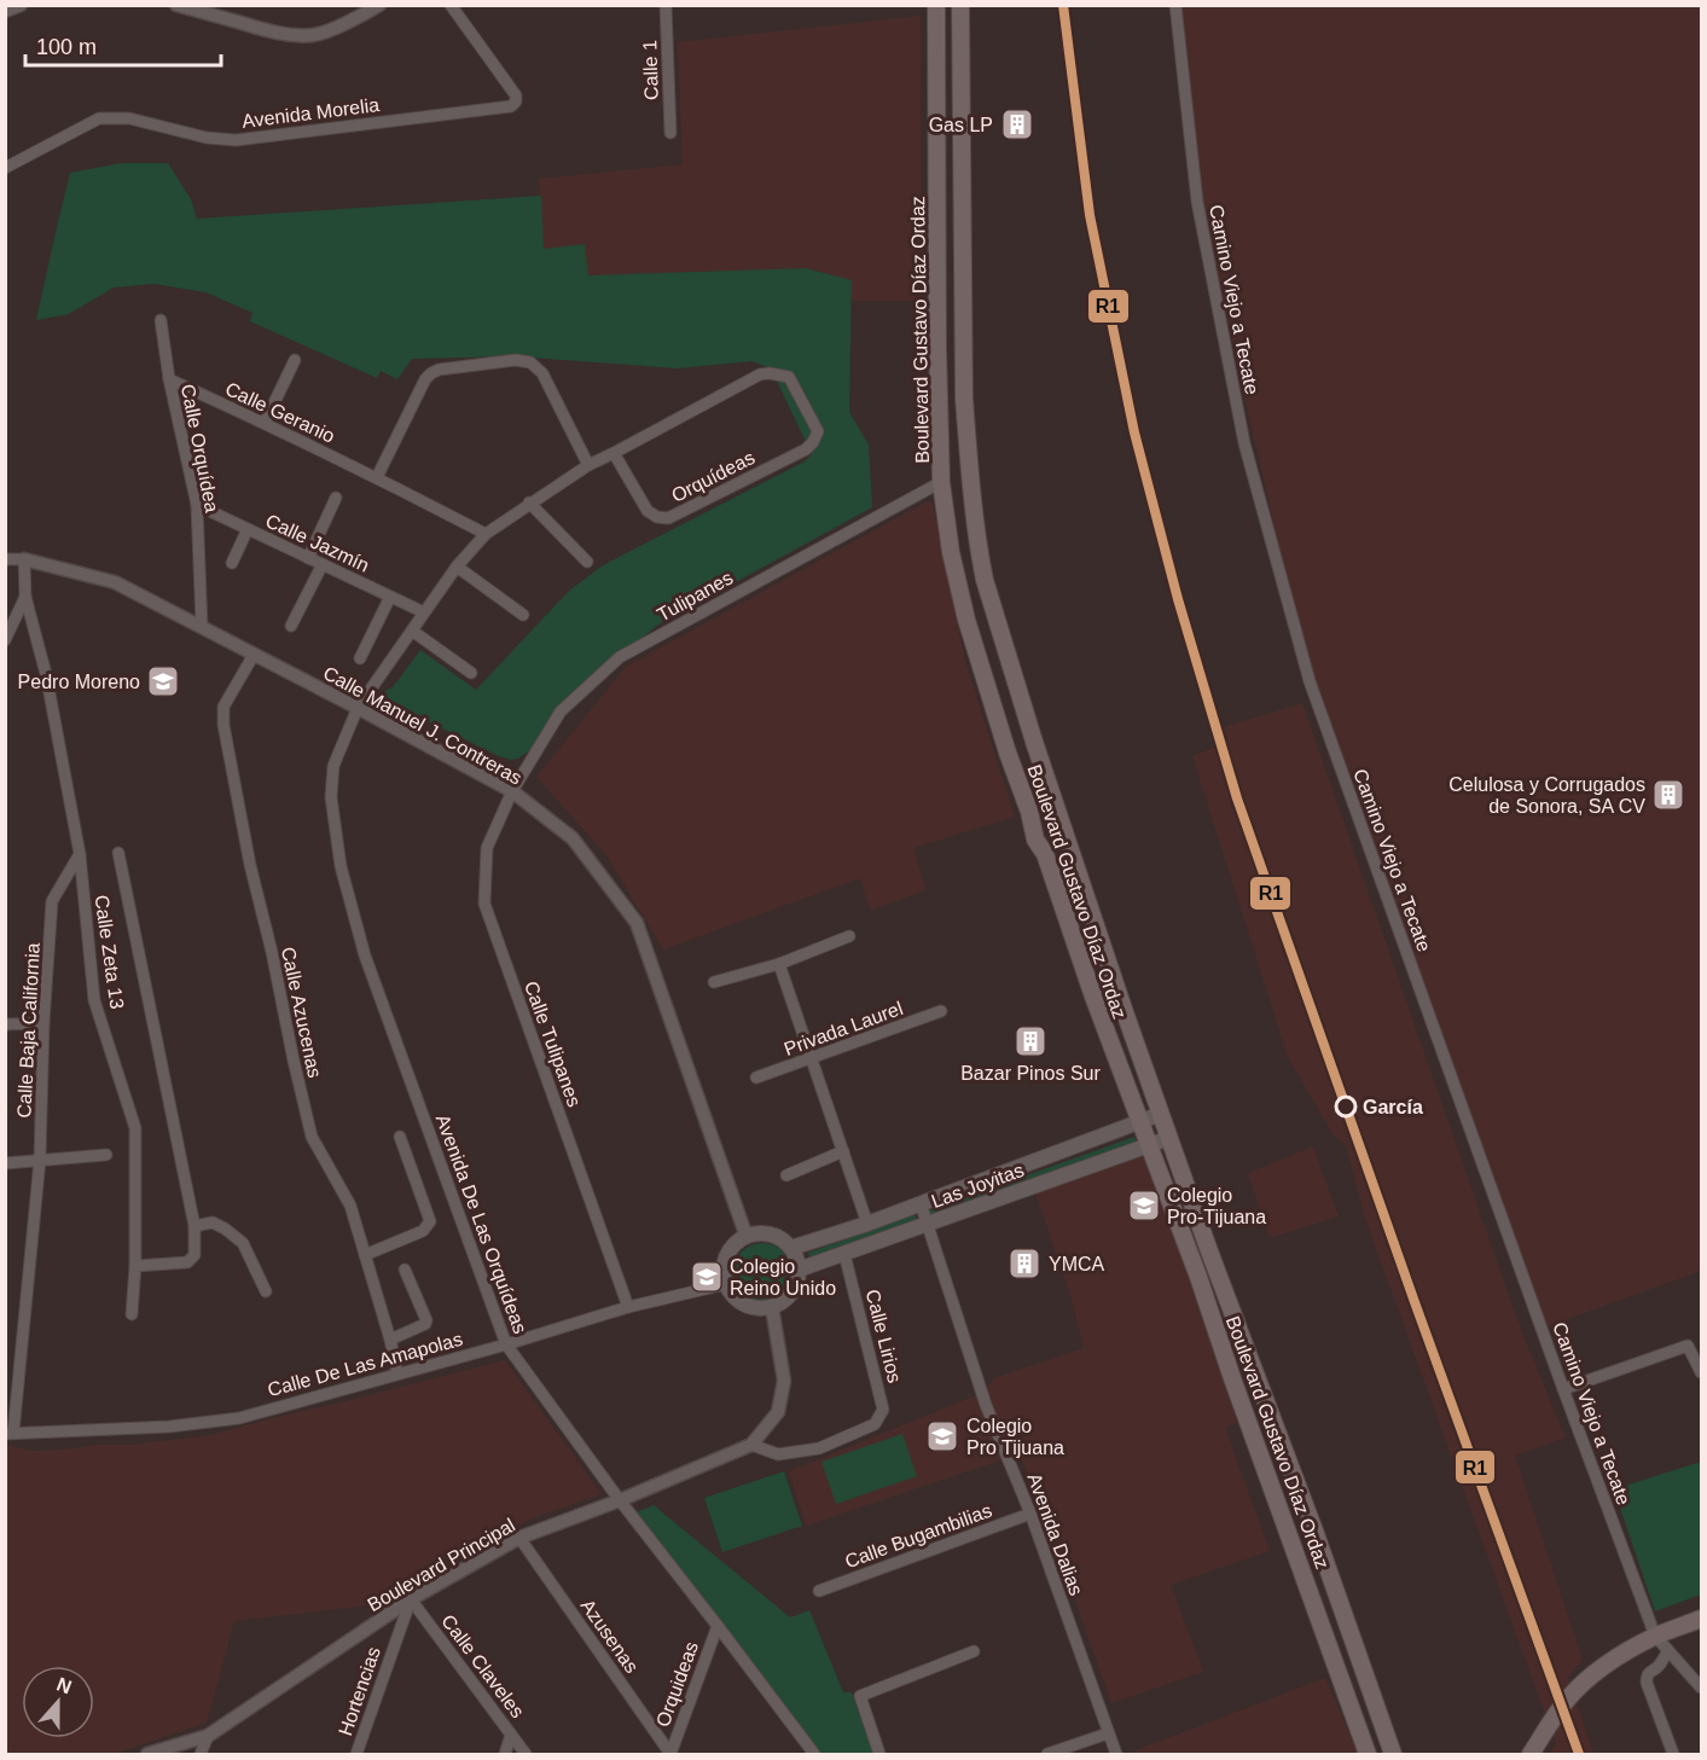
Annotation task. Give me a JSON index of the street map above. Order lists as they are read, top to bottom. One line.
{"streets":{"main road":["Boulevard Gustavo Díaz Ordaz","Las Joyitas"],"street":["Calle 1","Avenida Morelia","Camino Viejo a Tecate","Calle Geranio","Calle Orquídea","Orquídeas","Calle Jazmín","Tulipanes","Calle Manuel J. Contreras","Calle Zeta 13","Calle Azucenas","Privada Laurel","Calle Baja California","Calle Tulipanes","Avenida De Las Orquídeas","Calle Lirios","Calle De Las Amapolas","Avenida Dalias","Calle Bugambilias","Boulevard Principal","Azusenas","Calle Claveles","Orquideas","Hortencias"]},"crossings":[["Boulevard Gustavo Díaz Ordaz","Tulipanes"],["Boulevard Gustavo Díaz Ordaz","Las Joyitas"],["Calle Geranio","Calle Orquídea"],["Calle Geranio","Avenida De Las Orquídeas"],["Calle Orquídea","Calle Jazmín"],["Calle Orquídea","Calle Manuel J. Contreras"],["Calle Jazmín","Avenida De Las Orquídeas"],["Tulipanes","Calle Manuel J. Contreras"],["Tulipanes","Calle Tulipanes"],["Calle Manuel J. Contreras","Calle Azucenas"],["Calle Manuel J. Contreras","Calle Tulipanes"],["Calle Manuel J. Contreras","Las Joyitas"],["Calle Manuel J. Contreras","Avenida De Las Orquídeas"],["Calle Manuel J. Contreras","Calle De Las Amapolas"],["Calle Manuel J. Contreras","Boulevard Principal"],["Calle Zeta 13","Calle Baja California"],["Calle Azucenas","Calle De Las Amapolas"],["Calle Baja California","Calle De Las Amapolas"],["Calle Tulipanes","Calle De Las Amapolas"],["Las Joyitas","Calle Lirios"],["Las Joyitas","Calle De Las Amapolas"],["Las Joyitas","Avenida Dalias"],["Las Joyitas","Boulevard Principal"],["Avenida De Las Orquídeas","Calle De Las Amapolas"],["Avenida De Las Orquídeas","Boulevard Principal"],["Avenida De Las Orquídeas","Orquideas"],["Calle Lirios","Boulevard Principal"],["Calle De Las Amapolas","Boulevard Principal"],["Avenida Dalias","Calle Bugambilias"],["Boulevard Principal","Azusenas"],["Boulevard Principal","Calle Claveles"],["Boulevard Principal","Hortencias"],["Azusenas","Orquideas"],["Calle Claveles","Hortencias"]],"places":{"building":["Gas LP","Celulosa y Corrugados de Sonora, SA CV","Bazar Pinos Sur","YMCA"],"school or university":["Pedro Moreno","Colegio Pro-Tijuana","Colegio Reino Unido","Colegio Pro Tijuana"],"other":["García"]},"lines":["transit line R1"],"scale_bar":"100 m","north":"top"}
